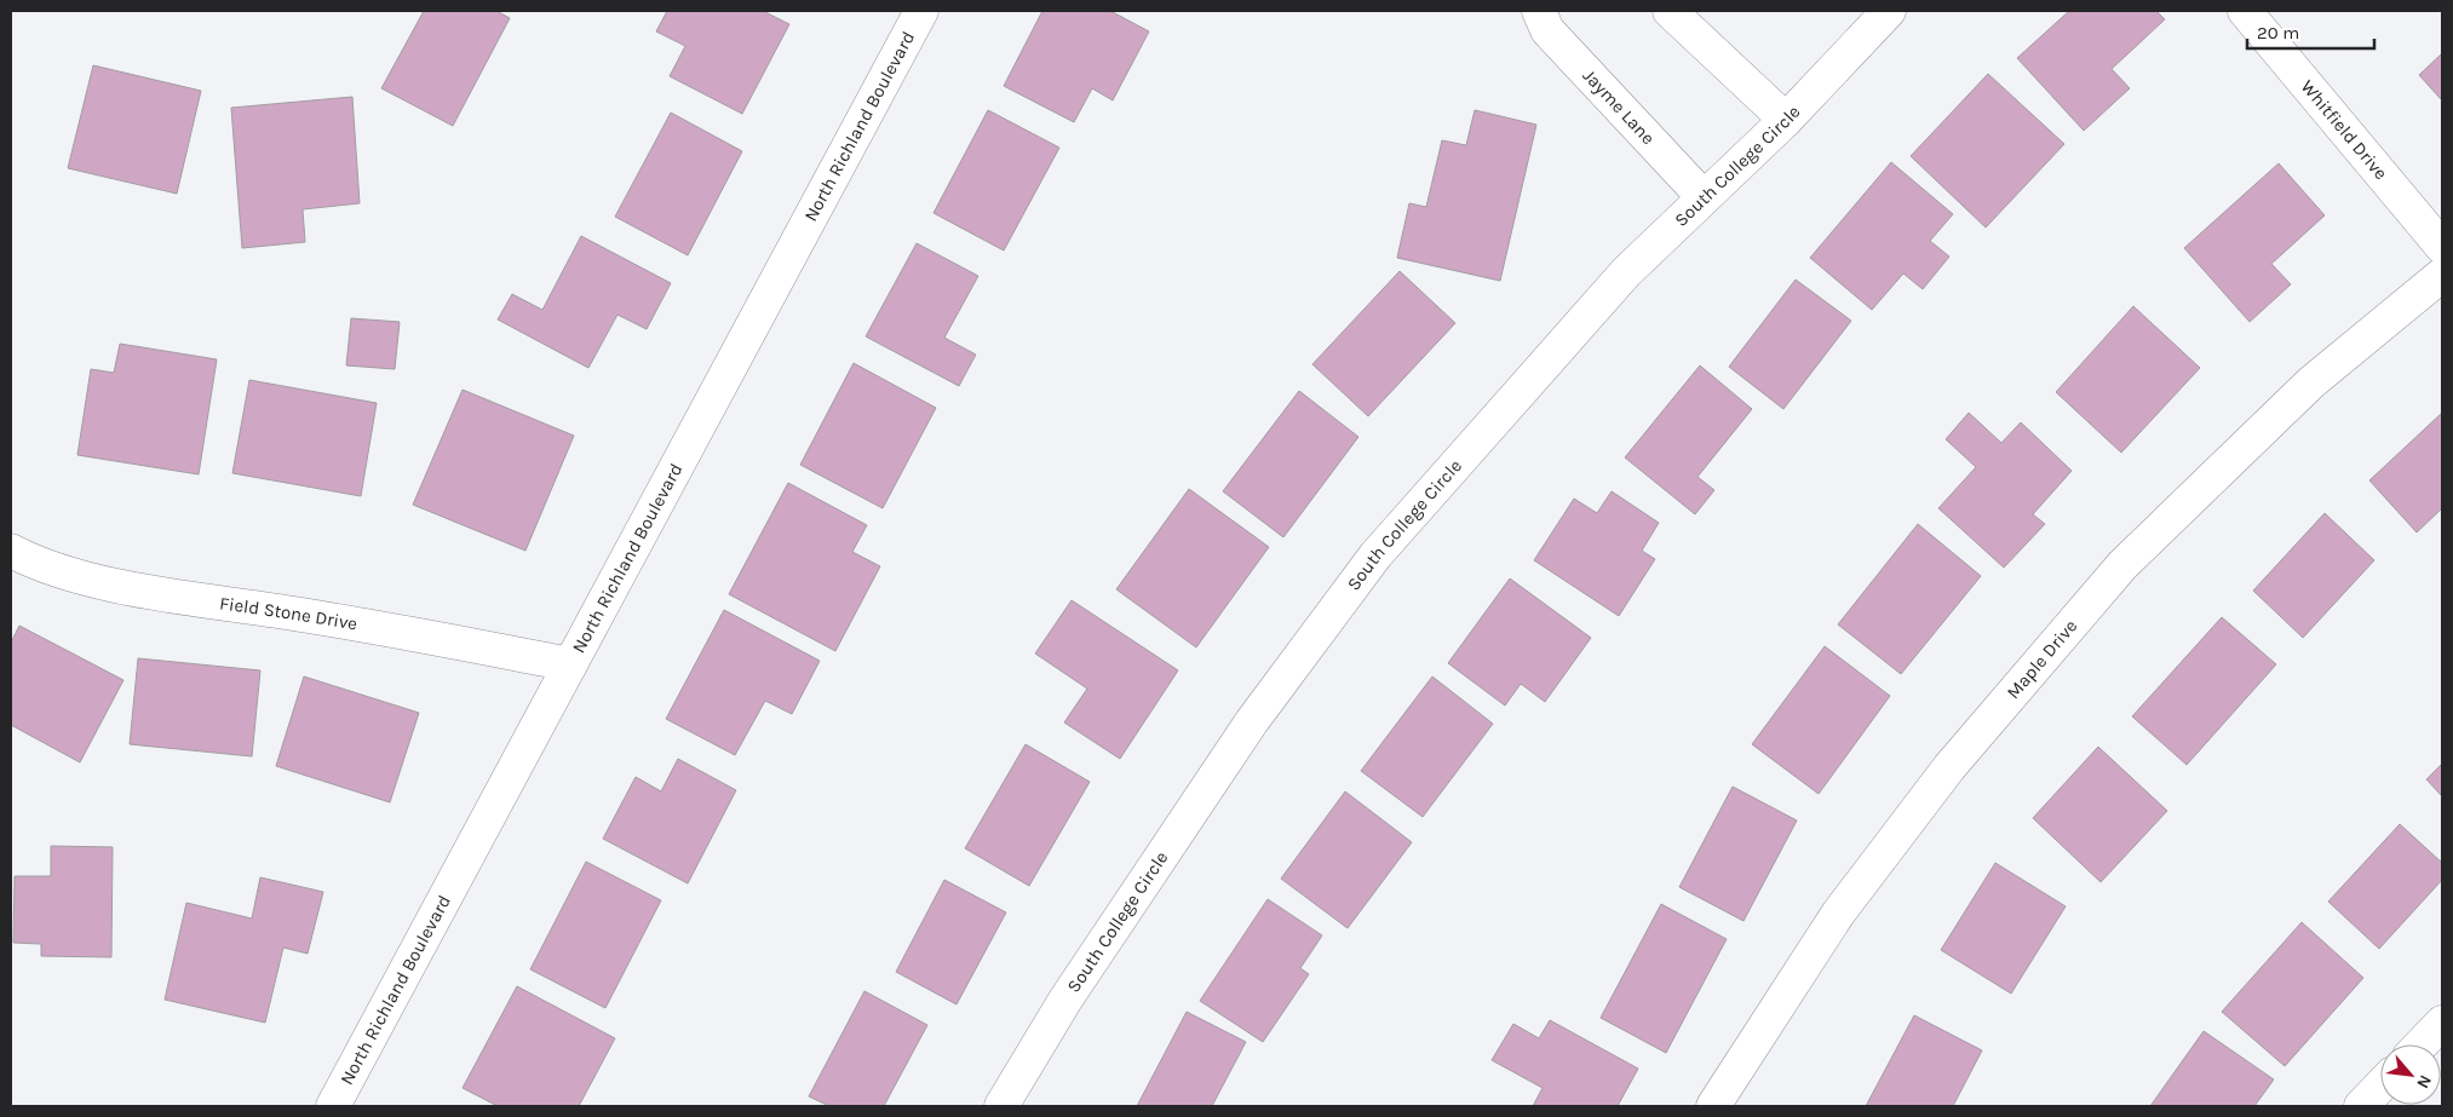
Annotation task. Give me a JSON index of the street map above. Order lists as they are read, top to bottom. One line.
{"streets":{"street":["Jayme Lane","North Richland Boulevard","Whitfield Drive","South College Circle","Field Stone Drive","Maple Drive"]},"crossings":[["Jayme Lane","South College Circle"],["North Richland Boulevard","Field Stone Drive"]],"scale_bar":"20 m","north":"bottom right"}
